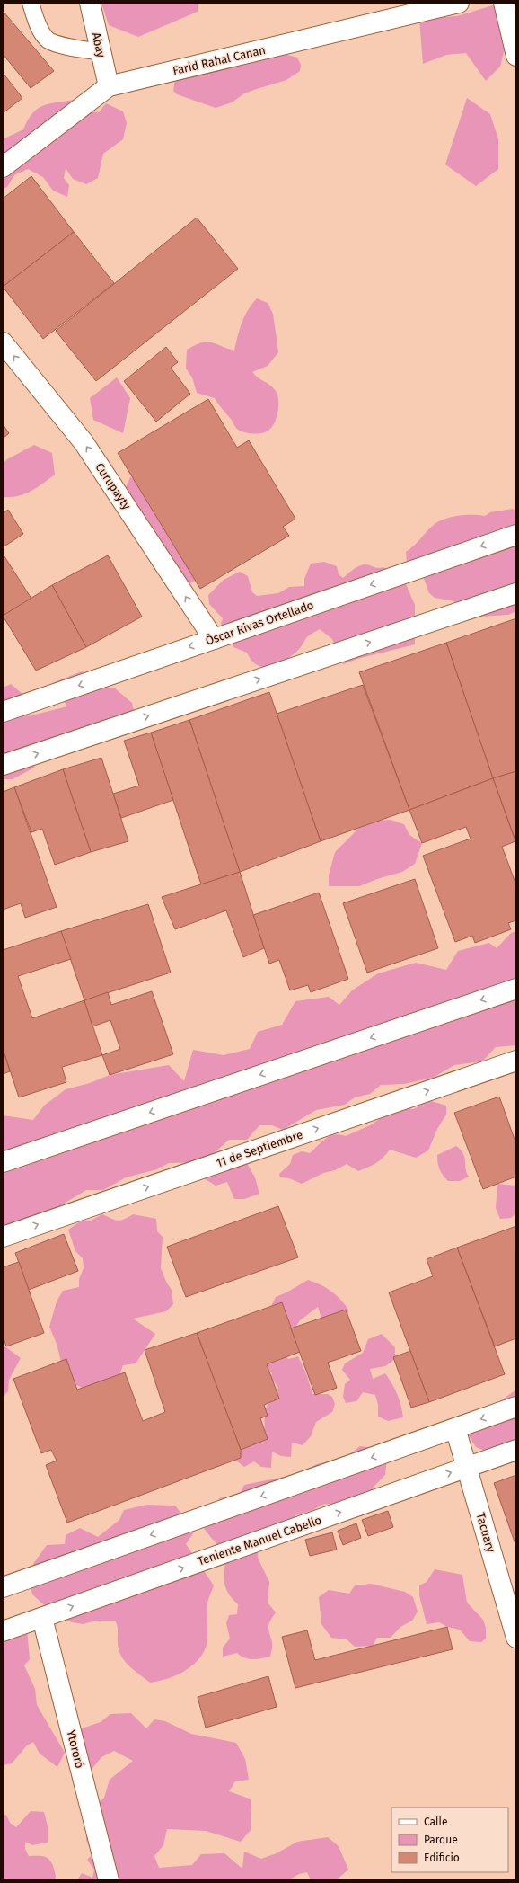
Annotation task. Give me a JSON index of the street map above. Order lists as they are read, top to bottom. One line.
{"streets":{"street":["Abay","Farid Rahal Canan","Curupayty","Óscar Rivas Ortellado","11 de Septiembre","Tacuary","Teniente Manuel Cabello","Ytororó"]},"crossings":[["Abay","Farid Rahal Canan"],["Curupayty","Óscar Rivas Ortellado"],["Tacuary","Teniente Manuel Cabello"],["Teniente Manuel Cabello","Ytororó"]],"one_way":["Curupayty"],"legend":["Calle","Parque","Edificio"]}
